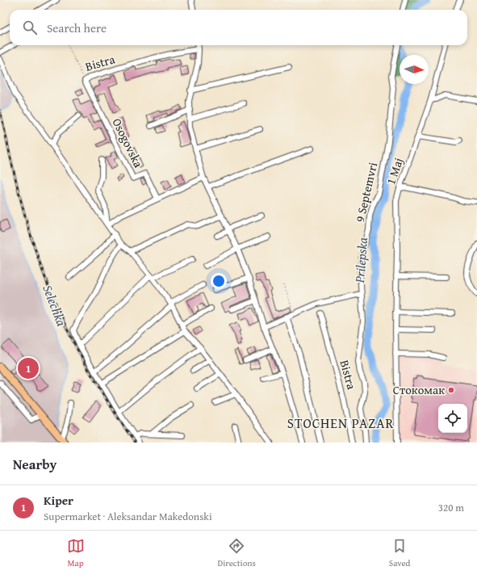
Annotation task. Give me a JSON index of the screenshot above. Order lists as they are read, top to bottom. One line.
{"streets":{"street":["Bistra","Osogovska","1 Maj","9 Septemvri"]},"crossings":[["Bistra","Osogovska"]],"districts":["STOCHEN PAZAR"],"water":["Prilepska","Selechka"],"places":["Стокомак"],"north":"right","page":{"search":"Search here","pins":"1","heading":"Nearby","list":[{"mark":"1","name":"Kiper","note":"Supermarket · Aleksandar Makedonski","value":"320 m"}],"nav":["Map","Directions","Saved"]}}
